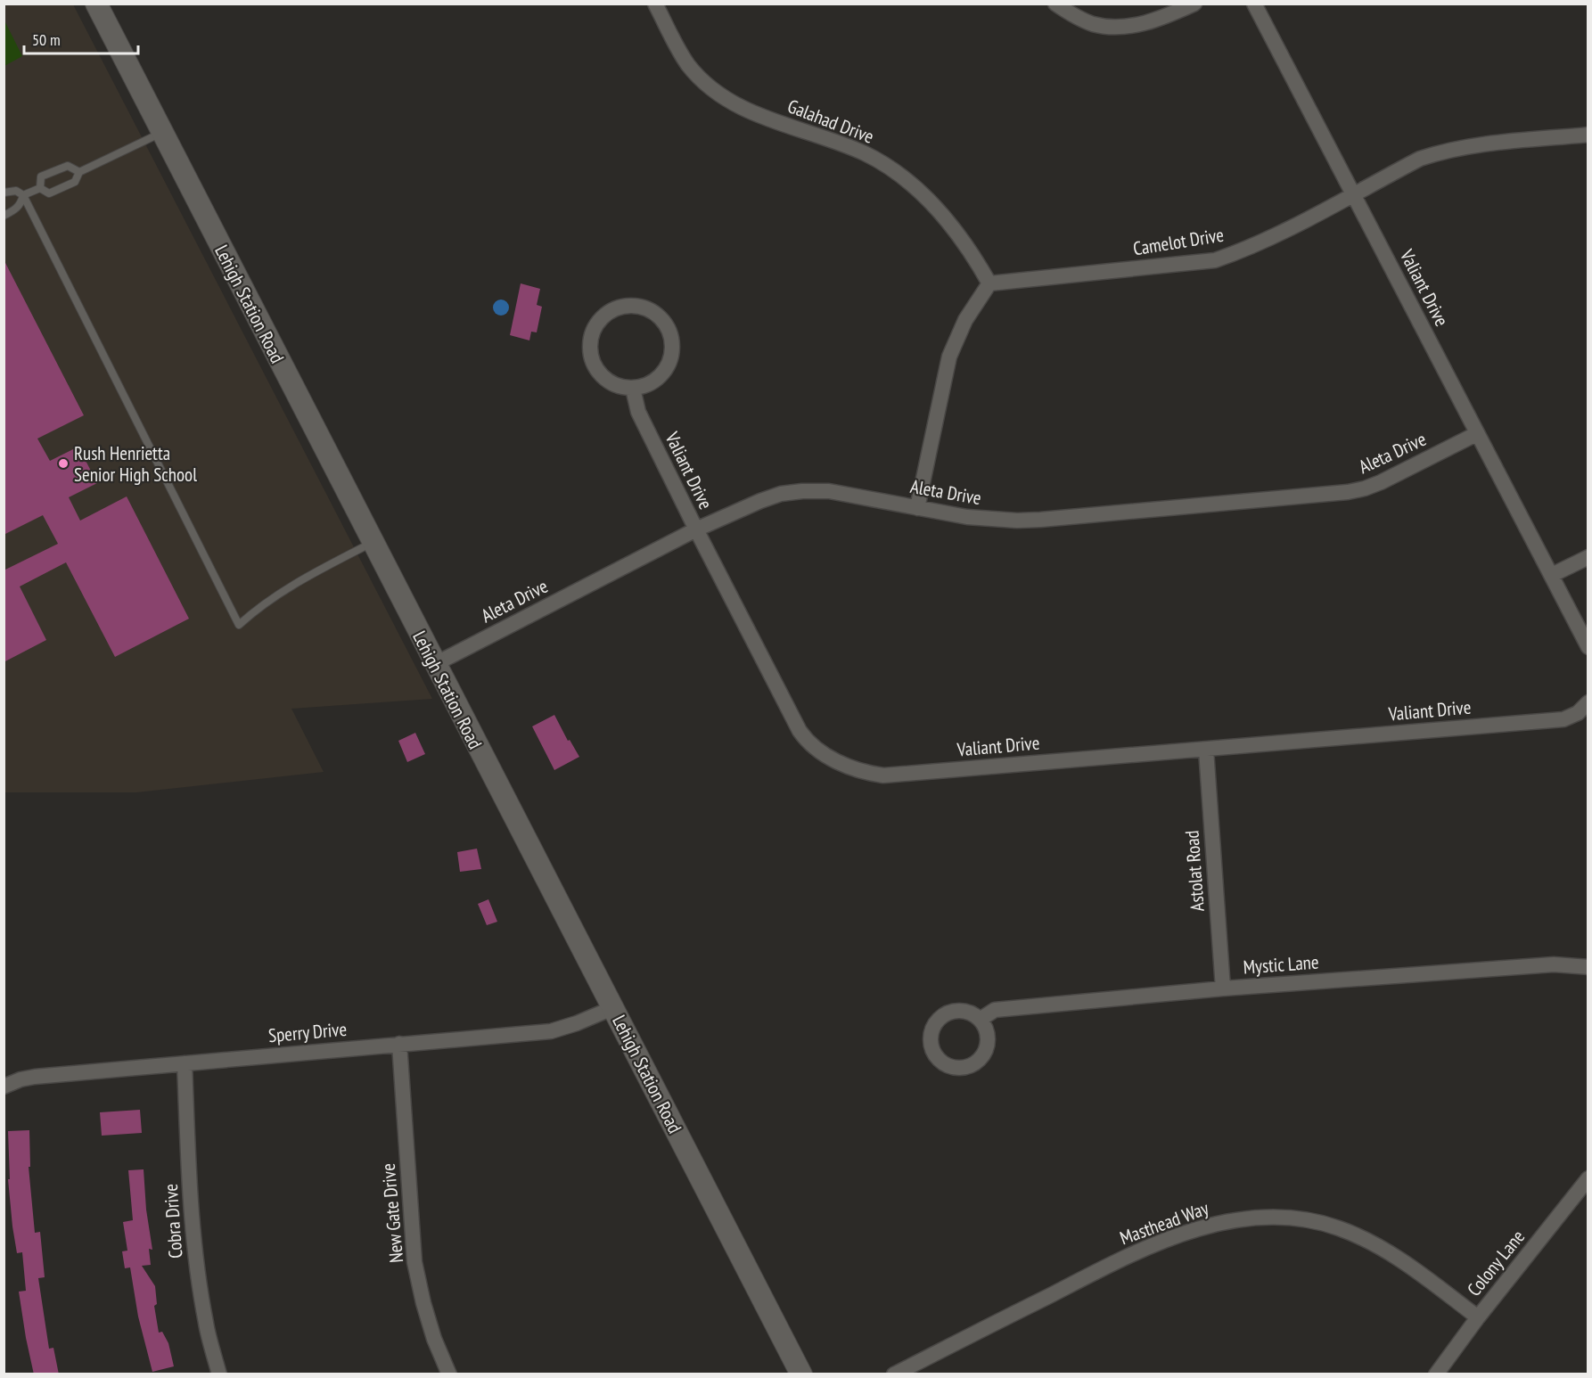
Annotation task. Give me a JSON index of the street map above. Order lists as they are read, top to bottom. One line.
{"streets":{"main road":["Lehigh Station Road"],"street":["Galahad Drive","Camelot Drive","Valiant Drive","Aleta Drive","Astolat Road","Mystic Lane","Sperry Drive","New Gate Drive","Cobra Drive","Masthead Way","Colony Lane"]},"crossings":[["Galahad Drive","Camelot Drive"],["Camelot Drive","Valiant Drive"],["Valiant Drive","Aleta Drive"],["Valiant Drive","Astolat Road"],["Lehigh Station Road","Aleta Drive"],["Lehigh Station Road","Sperry Drive"],["Astolat Road","Mystic Lane"],["Sperry Drive","New Gate Drive"],["Sperry Drive","Cobra Drive"],["Masthead Way","Colony Lane"]],"places":["Rush Henrietta Senior High School"],"scale_bar":"50 m"}
